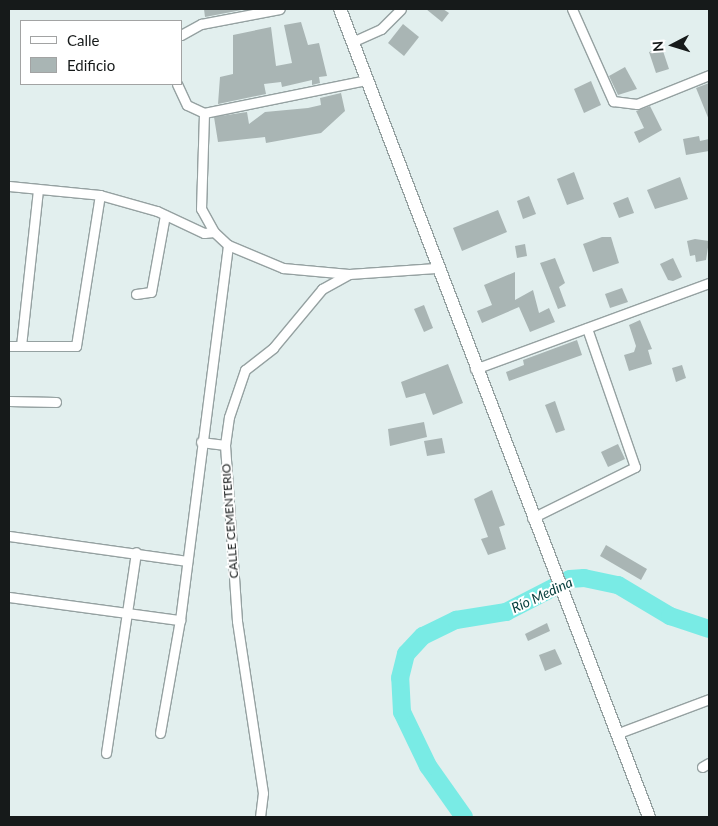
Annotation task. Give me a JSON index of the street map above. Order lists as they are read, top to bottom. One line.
{"streets":{"street":["CALLE CEMENTERIO"]},"water":["Río Medina"],"legend":["Calle","Edificio"],"north":"left"}
